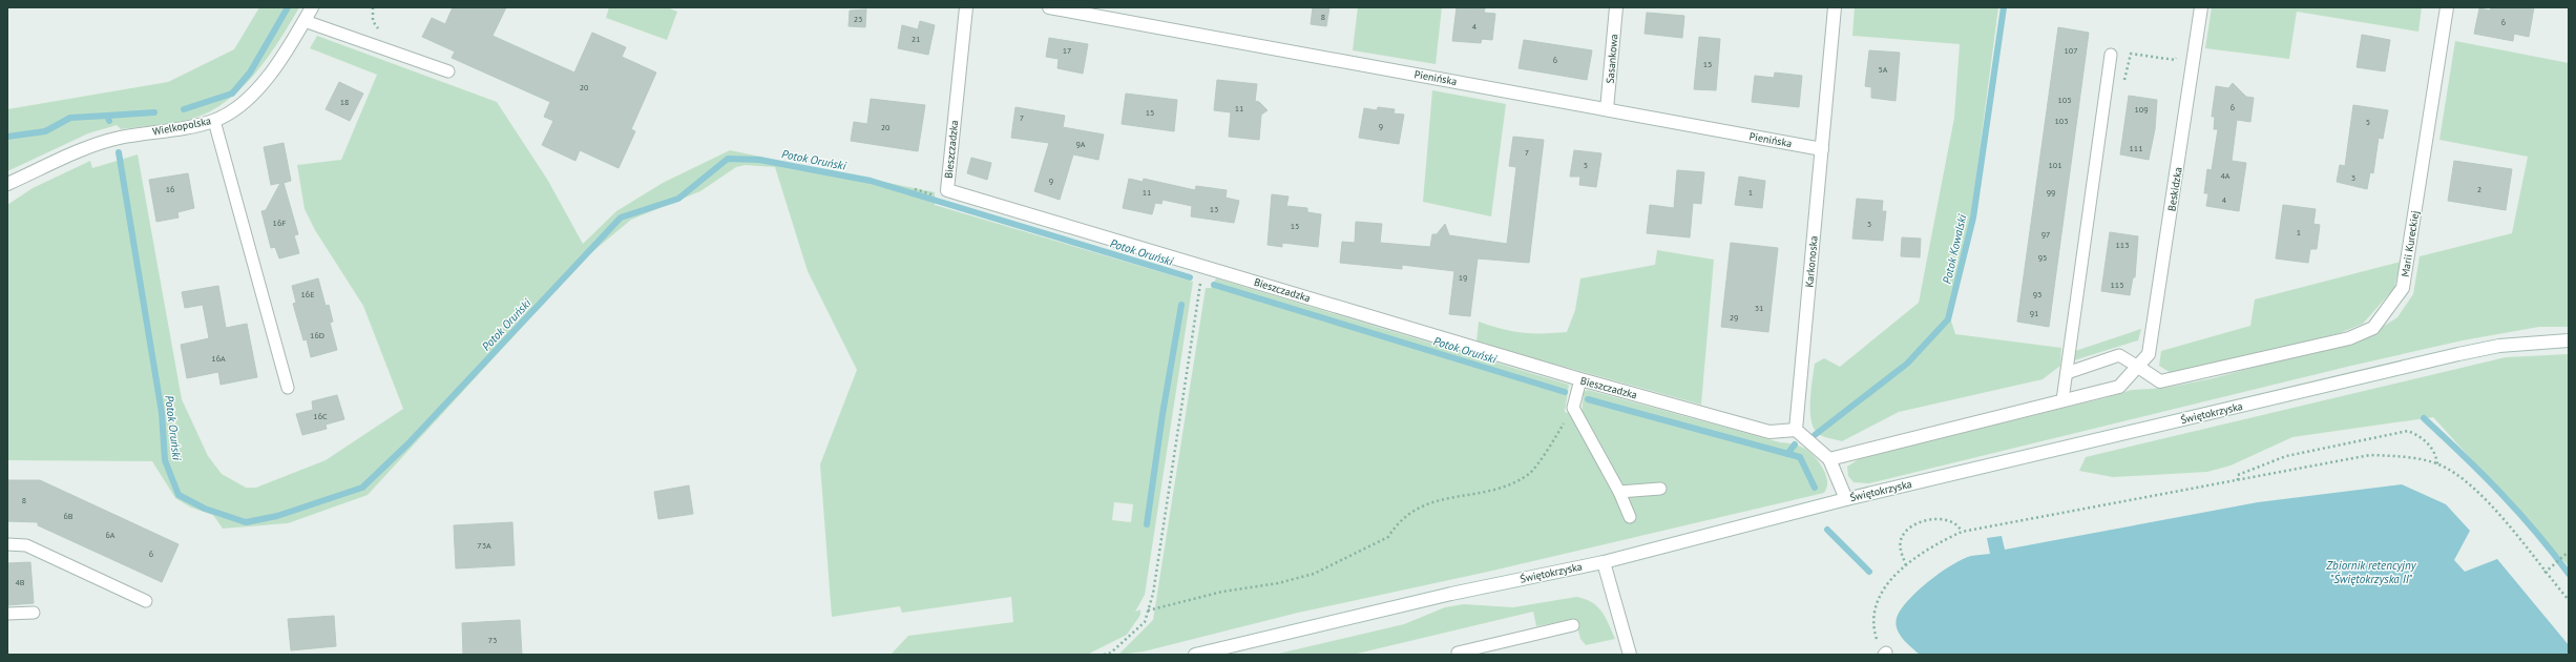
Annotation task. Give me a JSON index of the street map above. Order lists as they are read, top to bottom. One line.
{"streets":{"street":["Sasankowa","Pienińska","Wielkopolska","Bieszczadzka","Beskidzka","Marii Kureckiej","Karkonoska","Świętokrzyska"]},"crossings":[["Sasankowa","Pienińska"],["Pienińska","Karkonoska"],["Bieszczadzka","Karkonoska"],["Beskidzka","Marii Kureckiej"]],"water":["Potok Oruński","Potok Kowalski","Zbiornik retencyjny \"Świętokrzyska II\""],"house_numbers":["8","23","6","4","21","17","107","6","15","5A","20","105","18","6","11","109","15","7","103","5","9","20","9A","111","7","5","101","4A","3","9","16","2","11","1","99","4","13","16F","3","15","1","97","113","95","19","115","16E","93","31","91","29","16D","16A","16C","8","6B","6A","73A","6","4B","73"]}
